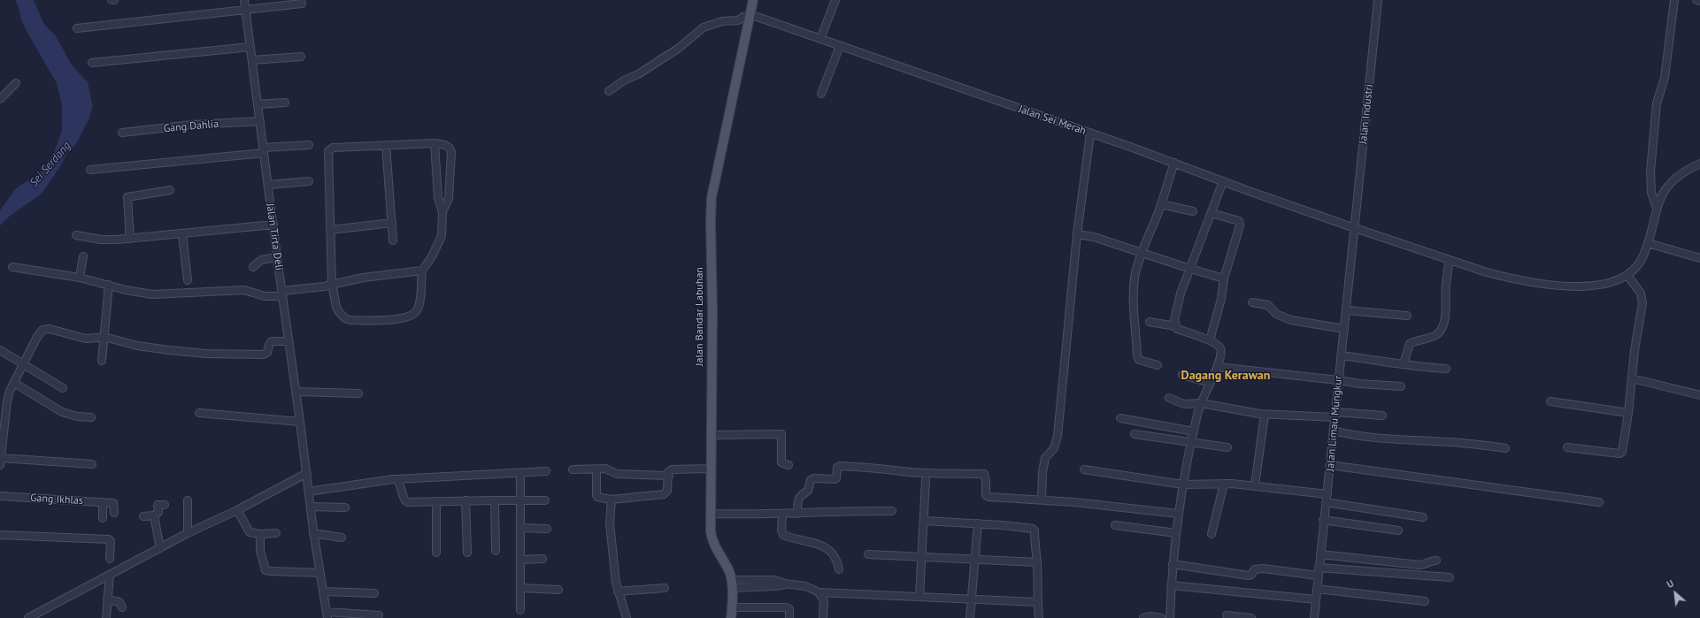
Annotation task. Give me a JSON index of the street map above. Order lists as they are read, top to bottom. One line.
{"streets":{"main road":["Jalan Bandar Labuhan"],"street":["Jalan Industri","Jalan Sei Merah","Gang Dahlia","Jalan Tirta Deli","Jalan Limau Mungkur","Gang Ikhlas"]},"crossings":[["Jalan Industri","Jalan Sei Merah"],["Jalan Industri","Jalan Limau Mungkur"],["Jalan Sei Merah","Jalan Bandar Labuhan"],["Jalan Sei Merah","Jalan Limau Mungkur"],["Gang Dahlia","Jalan Tirta Deli"]],"districts":["Dagang Kerawan"],"water":["Sei Serdang"],"north":"top left"}
